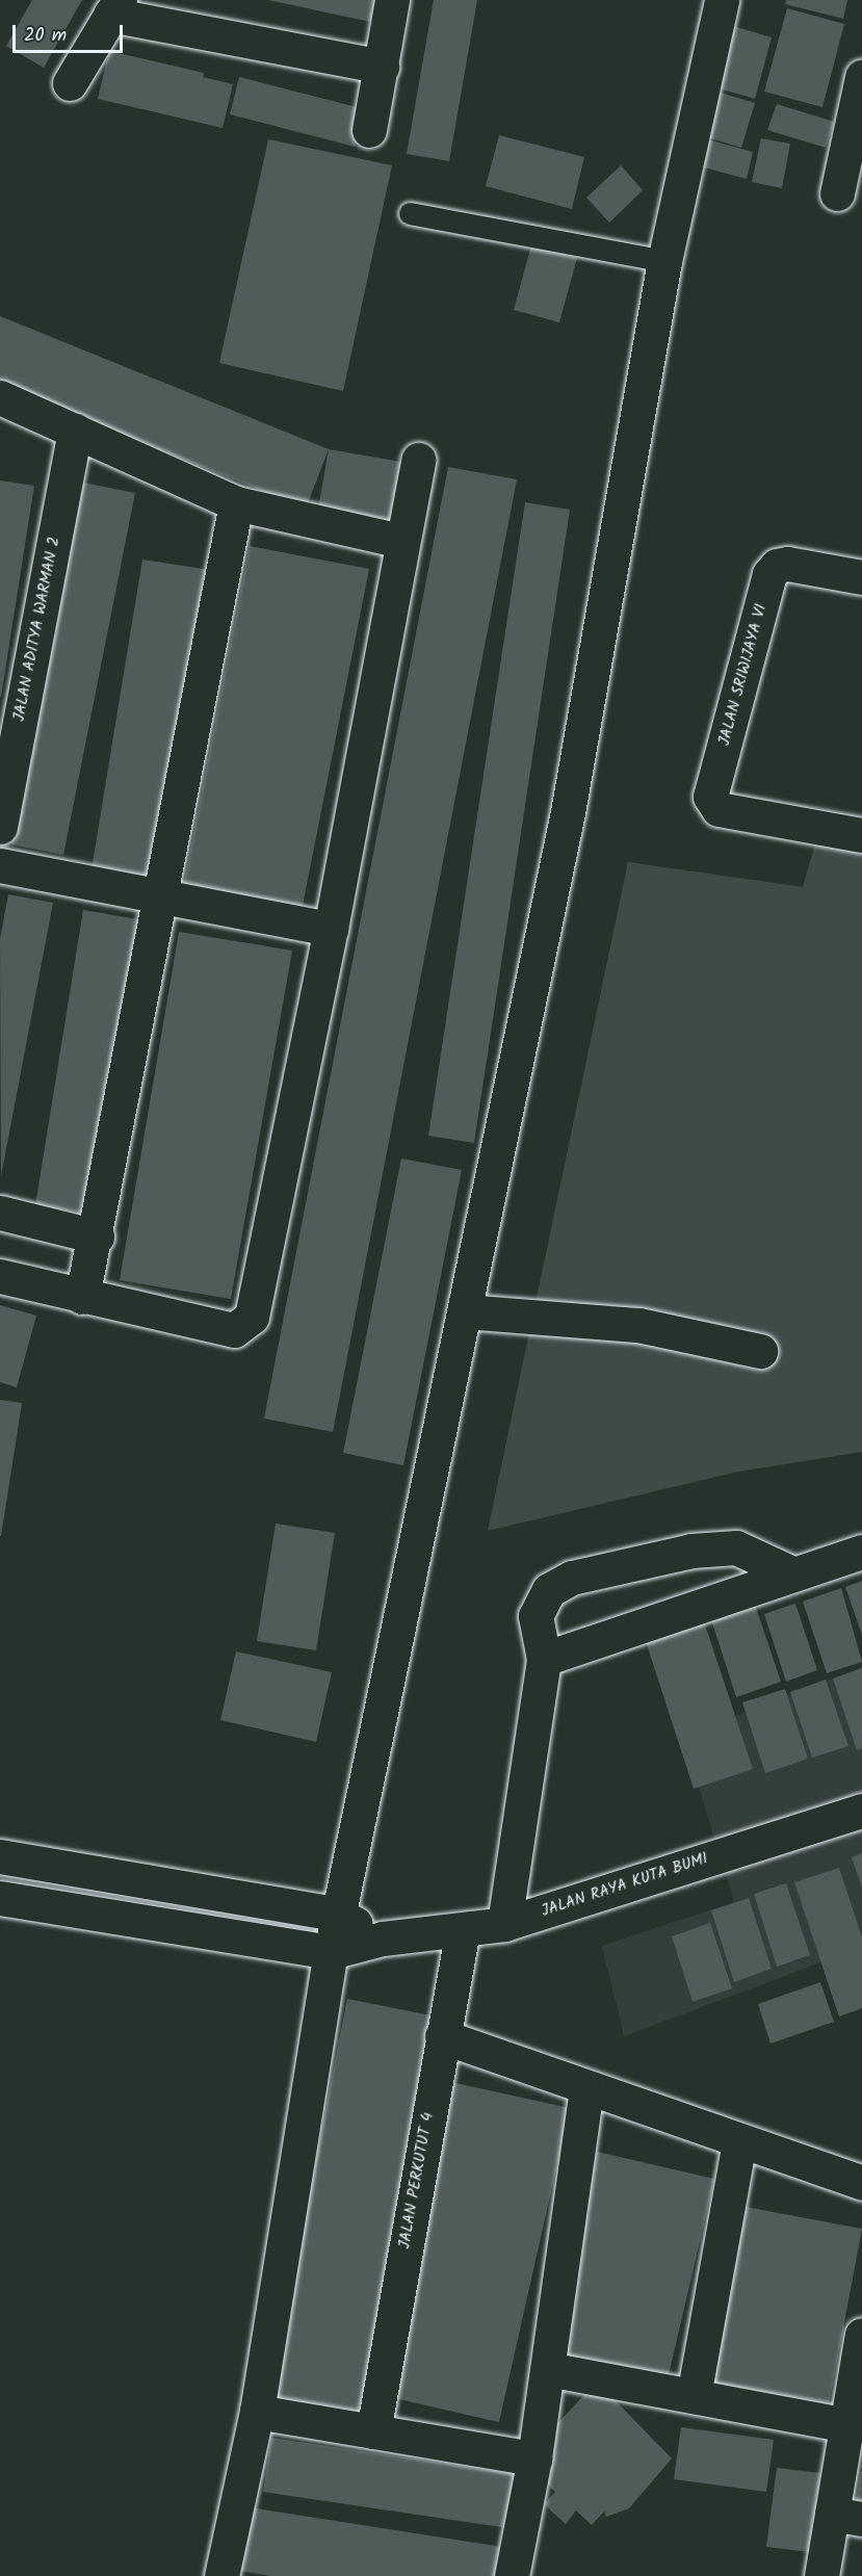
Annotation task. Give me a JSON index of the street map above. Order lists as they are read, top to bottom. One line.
{"streets":{"street":["JALAN ADITYA WARMAN 2","JALAN SRIWIJAYA VI","JALAN RAYA KUTA BUMI","JALAN PERKUTUT 4"]},"crossings":[["JALAN RAYA KUTA BUMI","JALAN PERKUTUT 4"]],"scale_bar":"20 m"}
